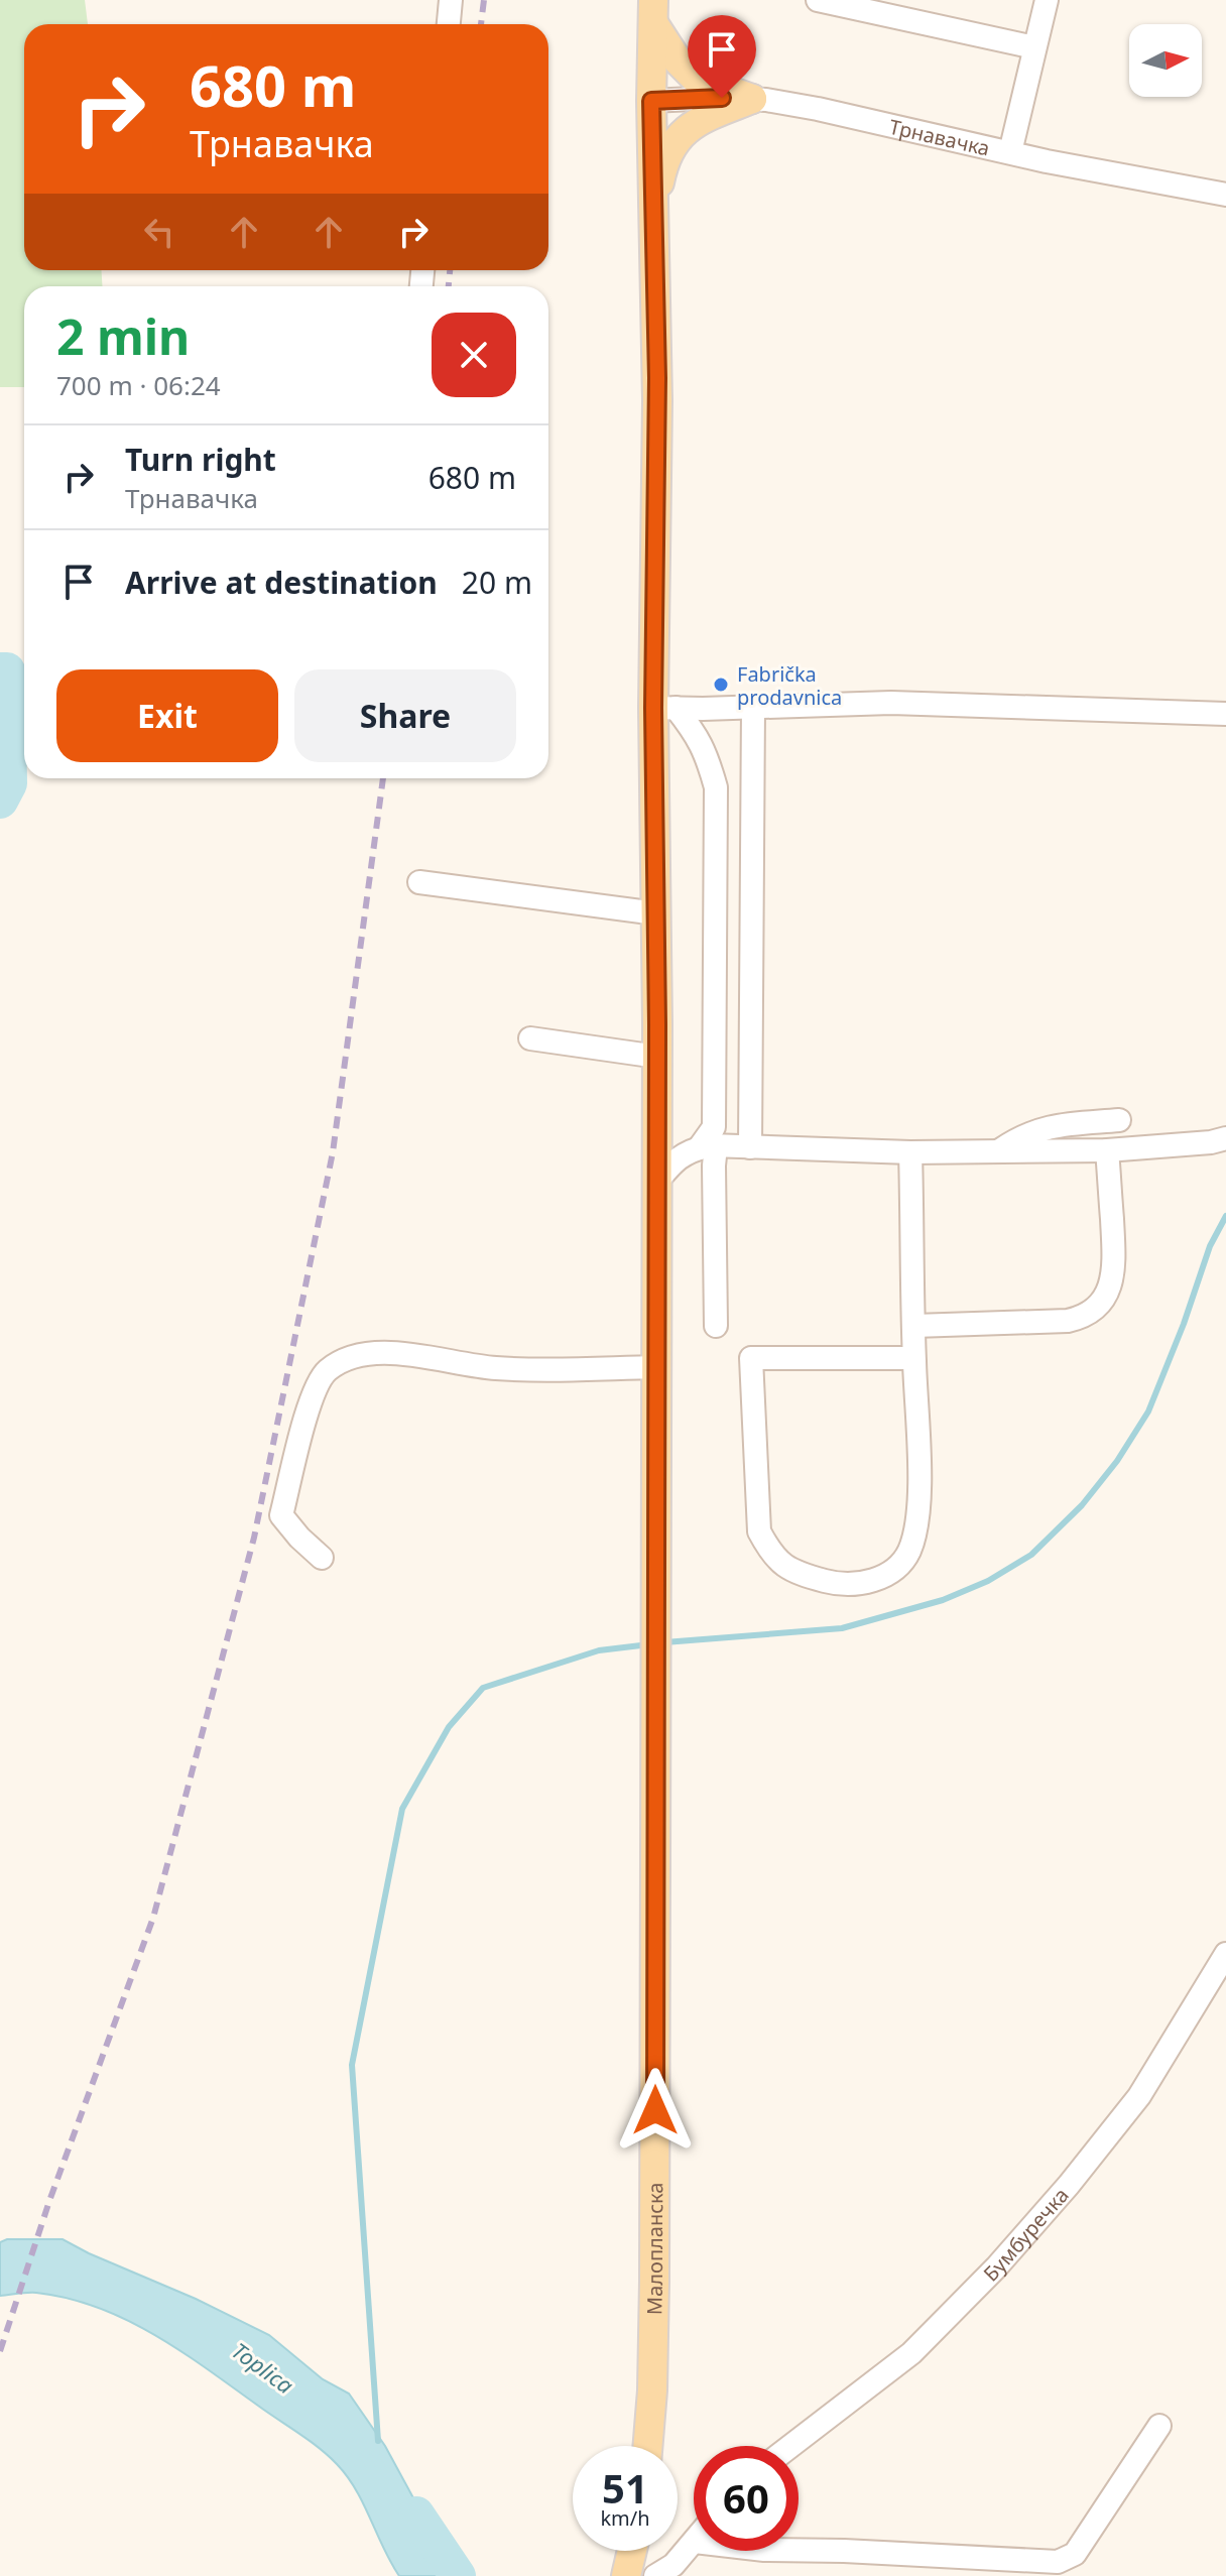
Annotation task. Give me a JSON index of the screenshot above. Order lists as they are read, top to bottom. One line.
{"streets":{"main road":["Малопланска"],"street":["Трнавачка","Бумбуречка"]},"crossings":[["Трнавачка","Малопланска"]],"water":["Toplica"],"places":["Fabrička prodavnica"],"north":"right","page":{"turn":["680 m","Трнавачка"],"heading":["2 min","700 m · 06:24"],"list":[{"name":"Turn right","note":"Трнавачка","value":"680 m"},{"name":"Arrive at destination","value":"20 m"}],"buttons":["Exit","Share"],"speed":"51 km/h","limit":"60"}}
